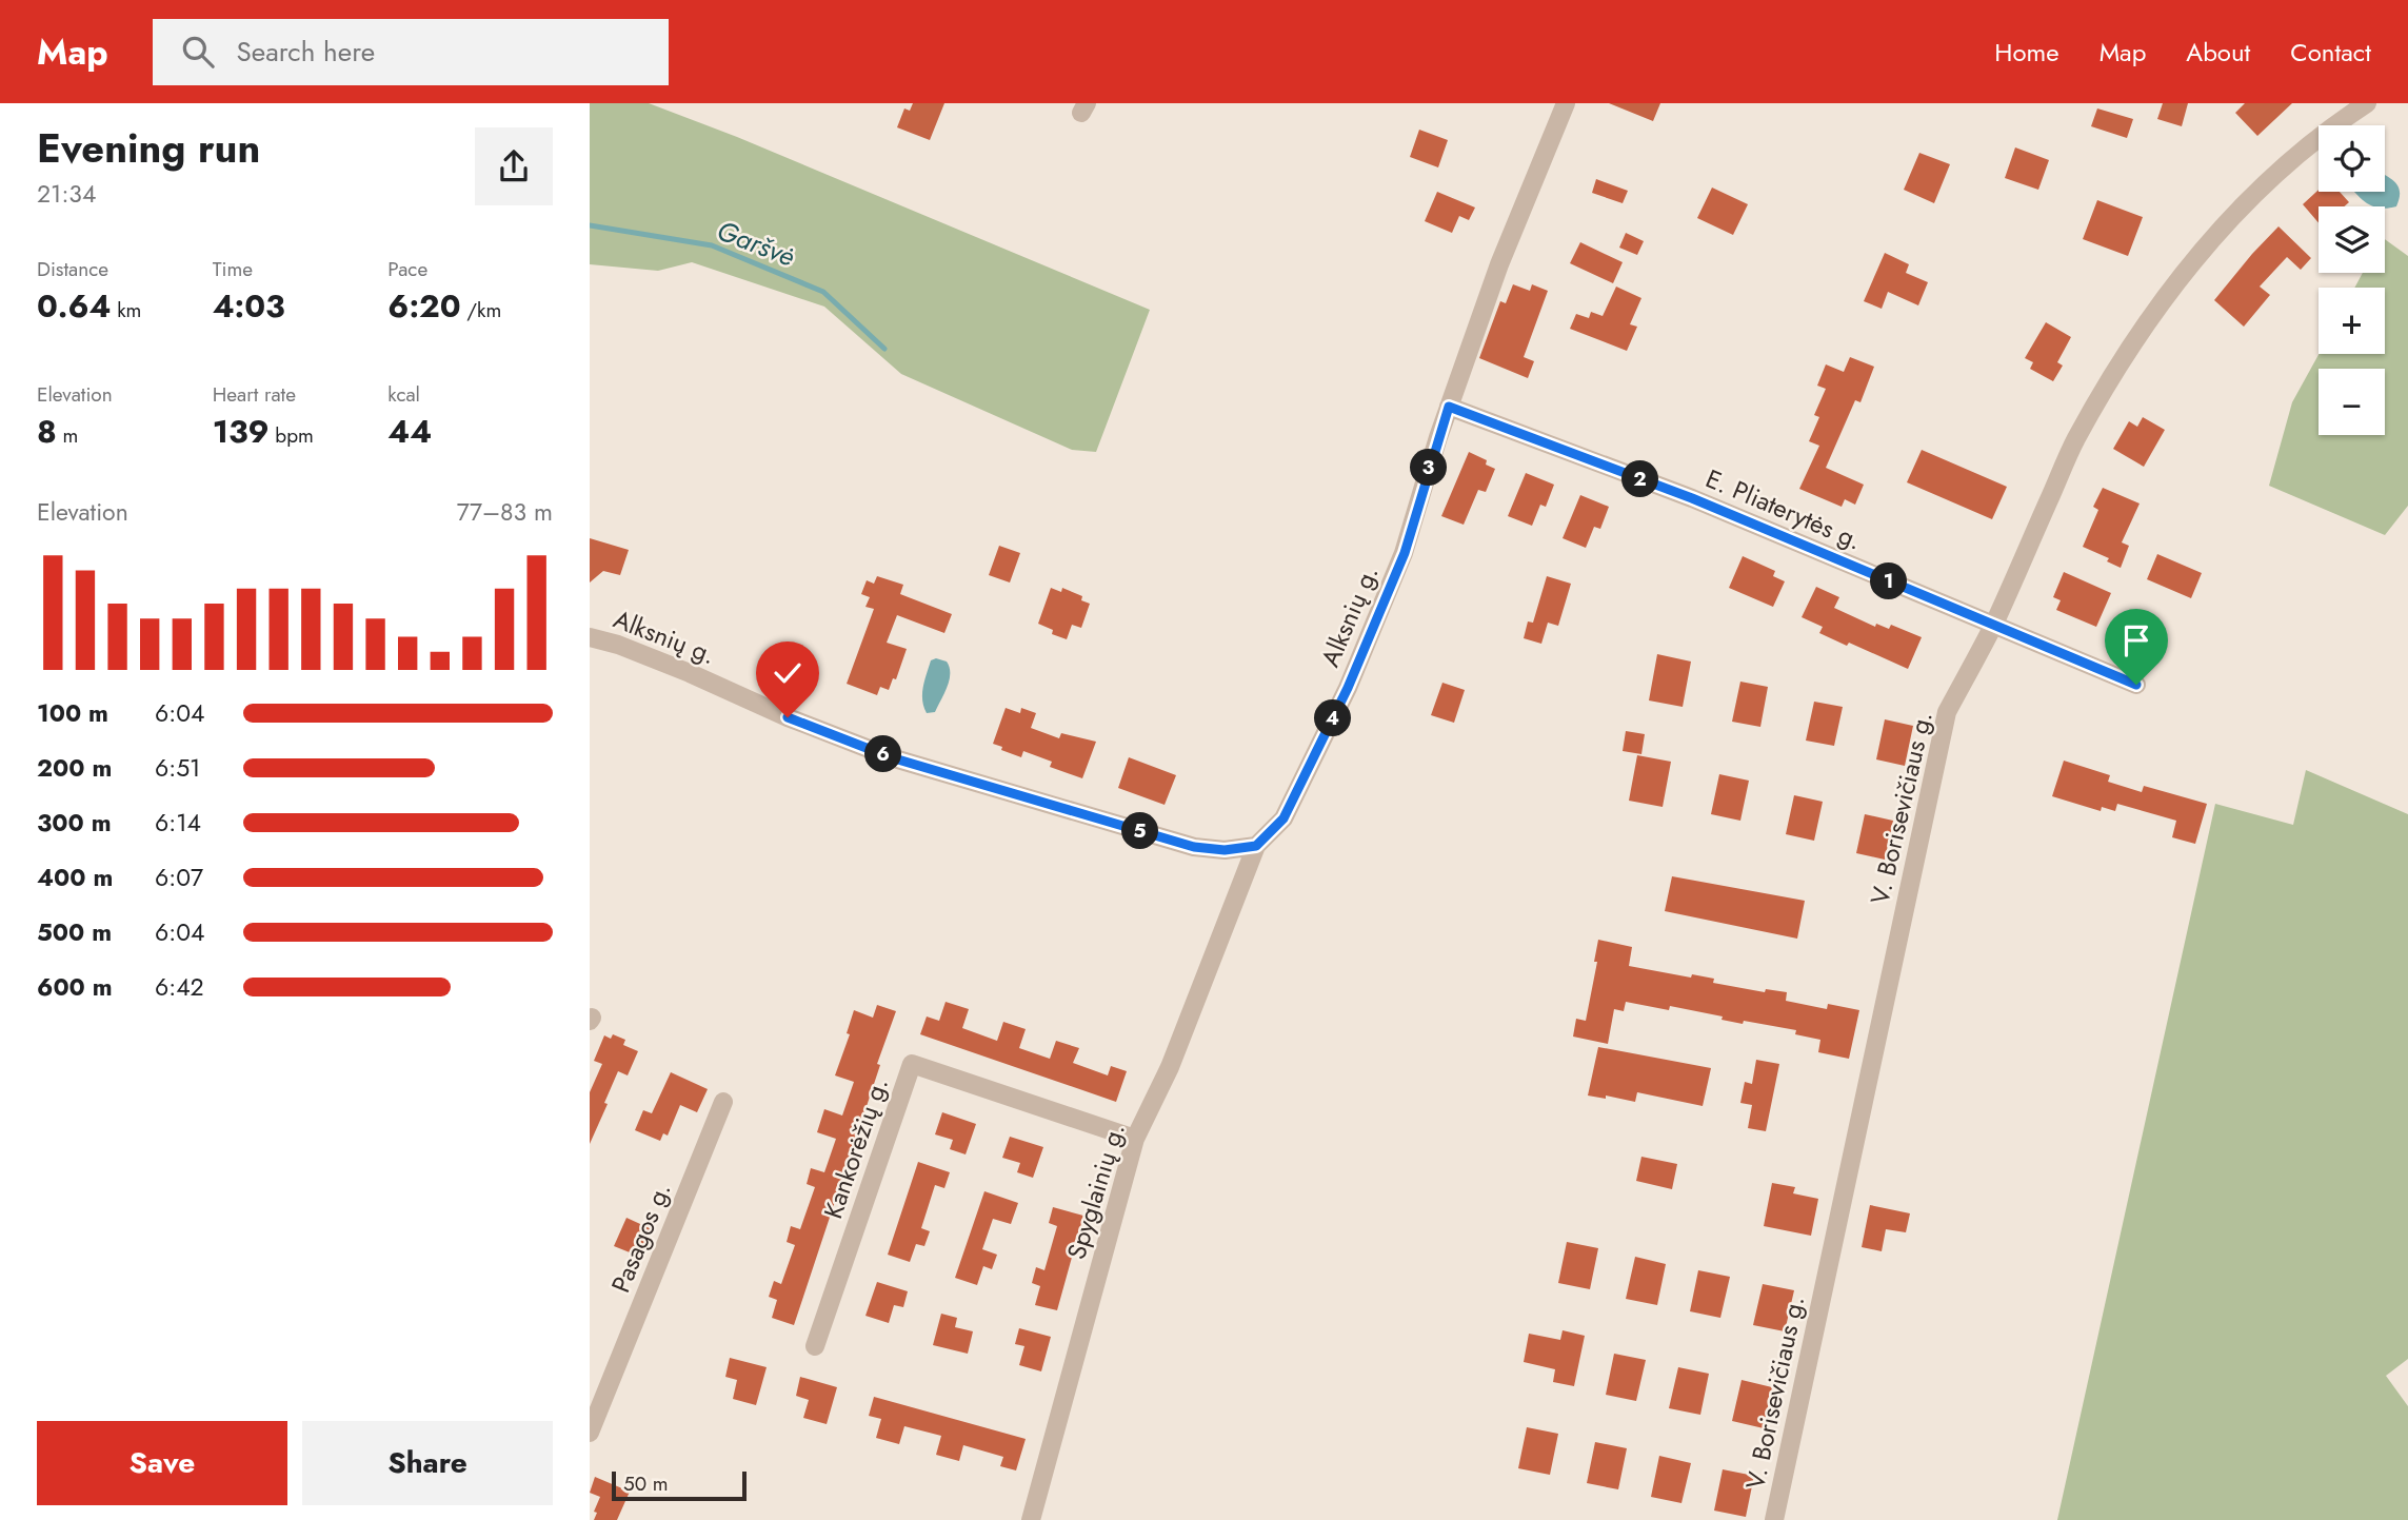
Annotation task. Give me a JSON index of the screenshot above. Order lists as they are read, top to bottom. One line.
{"streets":{"street":["E. Pliaterytės g.","Alksnių g.","V. Borisevičiaus g.","Kankorėžių g.","Spyglainių g.","Pasagos g."]},"crossings":[["E. Pliaterytės g.","Alksnių g."],["E. Pliaterytės g.","V. Borisevičiaus g."],["Alksnių g.","Spyglainių g."],["Kankorėžių g.","Spyglainių g."]],"water":["Garšvė"],"scale_bar":"50 m","page":{"header":"Map","search":"Search here","nav":["Home","Map","About","Contact"],"heading":["Evening run","21:34"],"map_buttons":["+","−"],"stats":[["Distance","0.64 km"],["Time","4:03"],["Pace","6:20 /km"],["Elevation","8 m"],["Heart rate","139 bpm"],["kcal","44"]],"pins":["3","2","1","4","6","5"],"chart":["Elevation","77–83 m"],"list":[{"name":"100 m","note":"6:04"},{"name":"200 m","note":"6:51"},{"name":"300 m","note":"6:14"},{"name":"400 m","note":"6:07"},{"name":"500 m","note":"6:04"},{"name":"600 m","note":"6:42"}],"buttons":["Save","Share"],"scale":"50 m"}}
